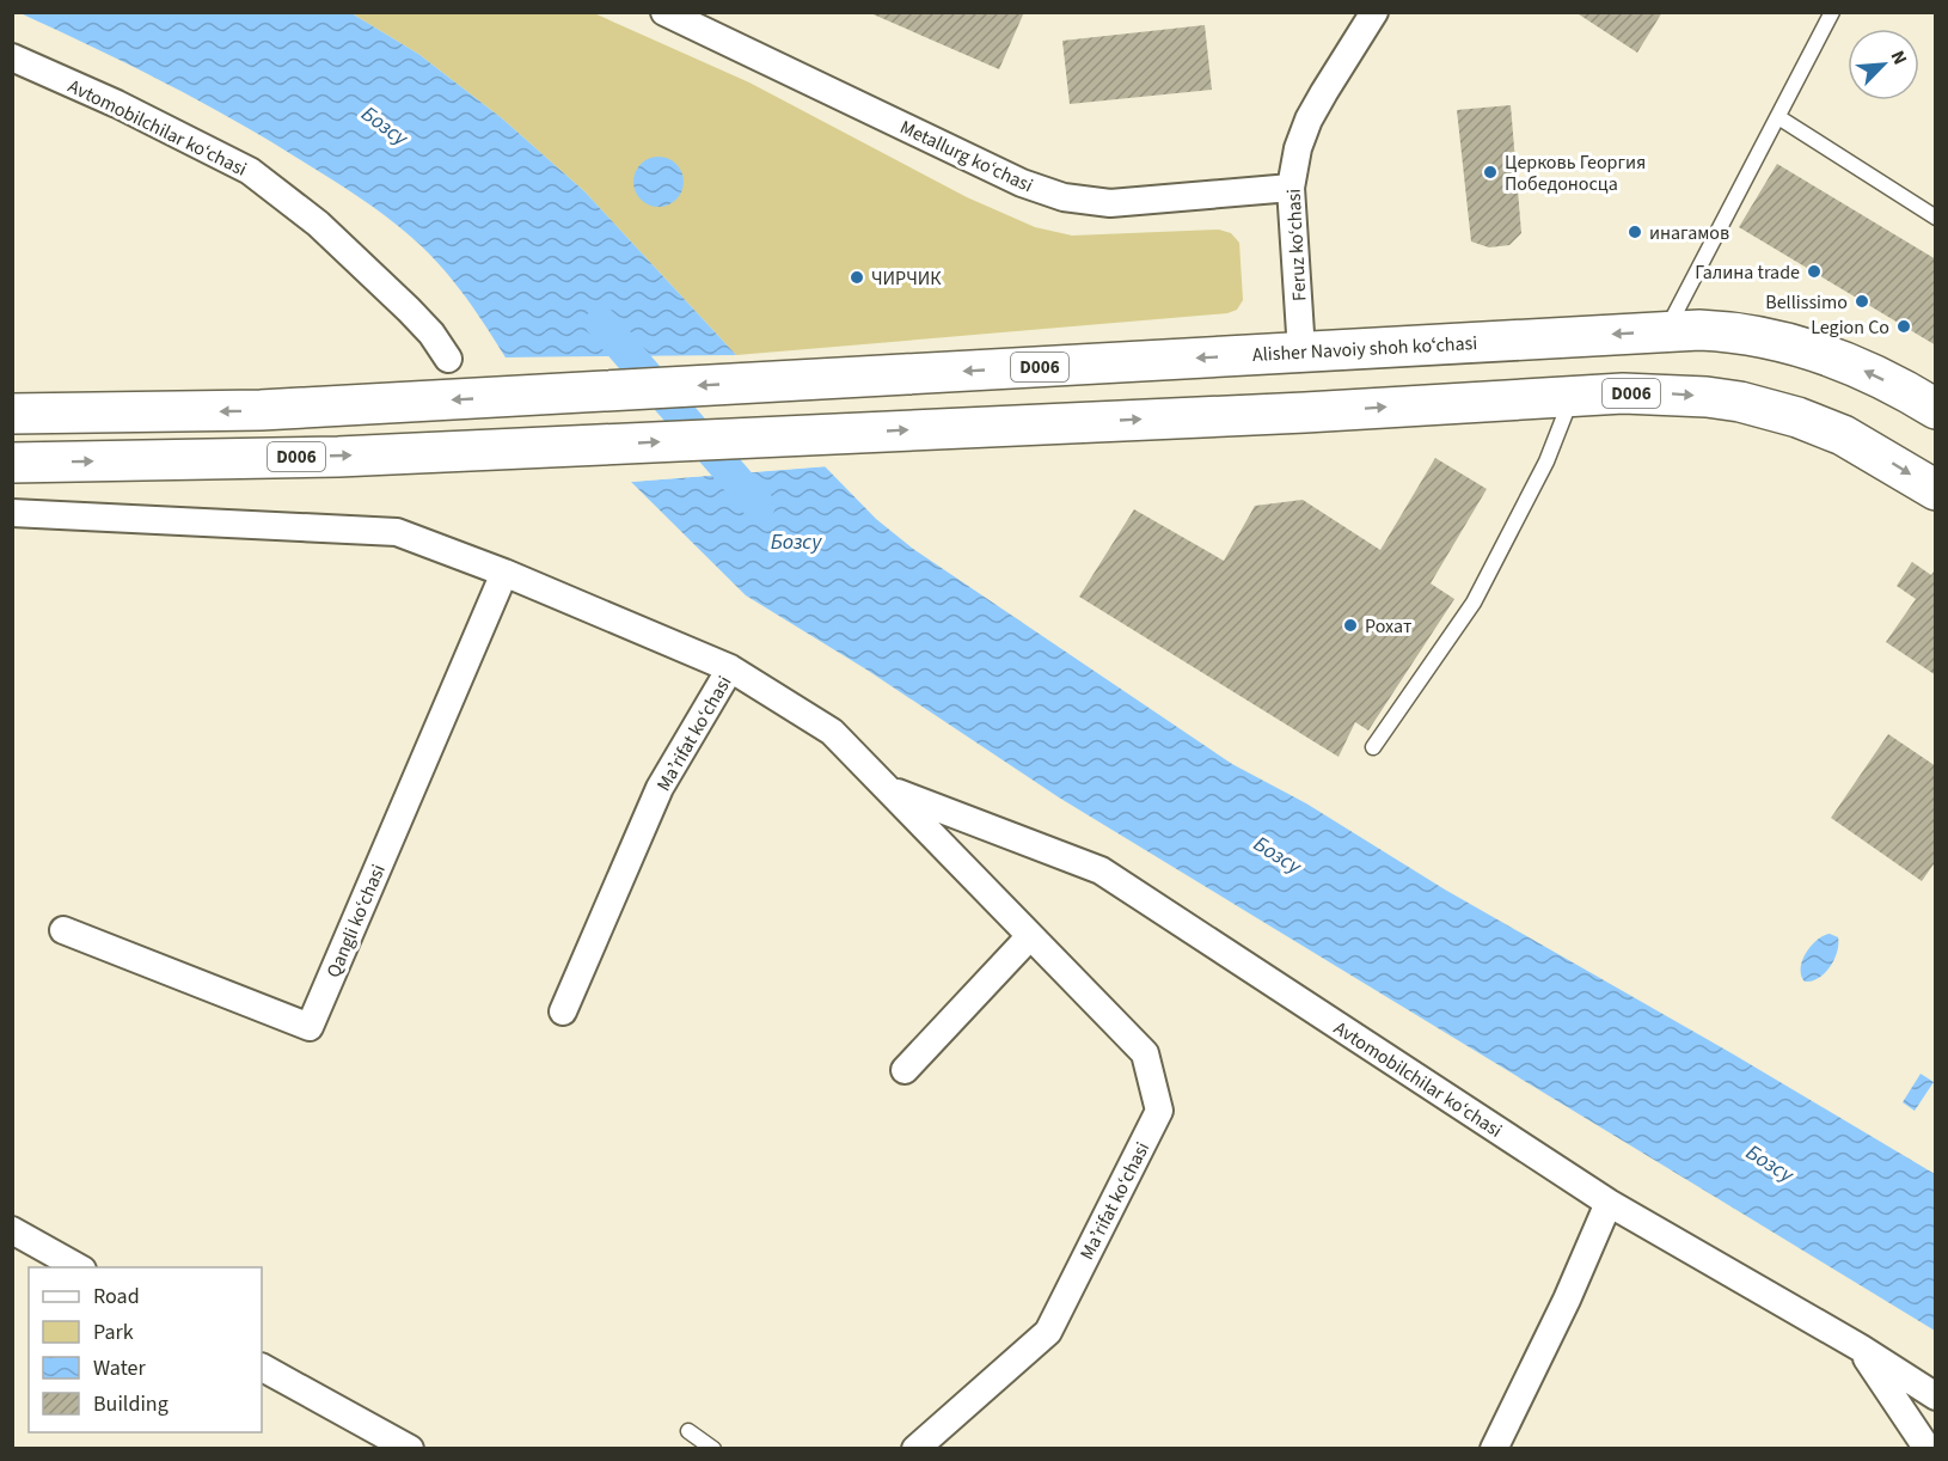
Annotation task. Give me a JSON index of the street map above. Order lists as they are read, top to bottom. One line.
{"streets":{"main road":["Feruz ko‘chasi","Alisher Navoiy shoh koʻchasi","D006"],"street":["Avtomobilchilar ko‘chasi","Metallurg ko‘chasi","Maʼrifat ko‘chasi","Qangli ko‘chasi"]},"crossings":[["Avtomobilchilar ko‘chasi","Maʼrifat ko‘chasi"],["Metallurg ko‘chasi","Feruz ko‘chasi"],["Feruz ko‘chasi","Alisher Navoiy shoh koʻchasi"],["Feruz ko‘chasi","D006"]],"water":["Бозсу"],"places":["Церковь Георгия Победоносца","инагамов","Галина trade","ЧИРЧИК","Bellissimo","Legion Co","Рохат"],"legend":["Road","Park","Water","Building"],"north":"top right"}
